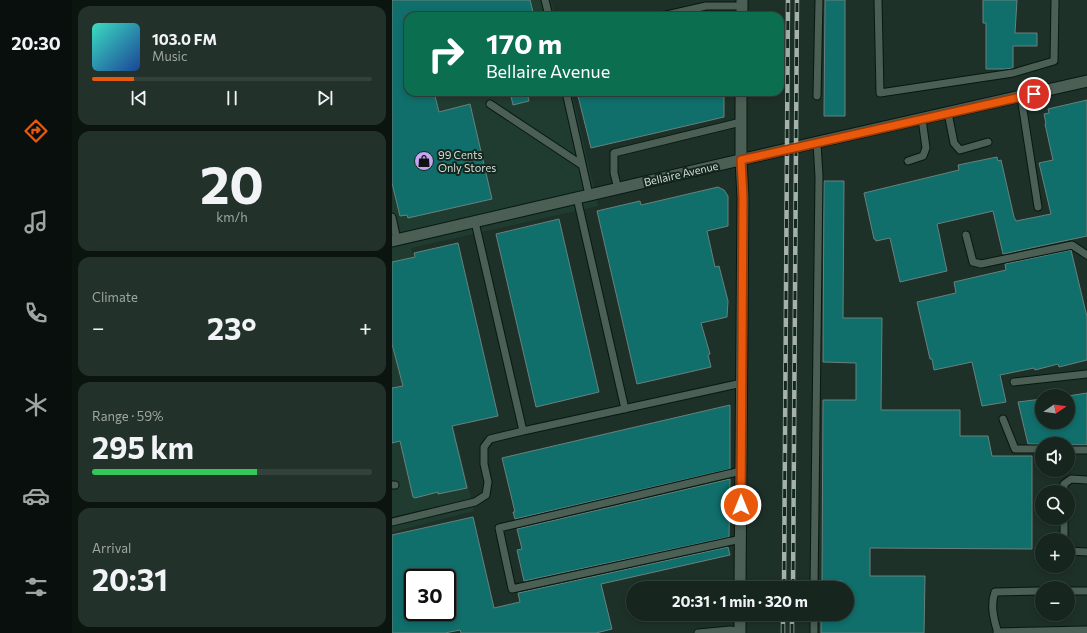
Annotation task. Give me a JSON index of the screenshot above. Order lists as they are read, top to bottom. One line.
{"streets":{"street":["Bellaire Avenue"]},"places":{"shop":["99 Cents Only Stores"]},"north":"right","page":{"tabs":"20:30","turn":["170 m","Bellaire Avenue"],"song":["103.0 FM","Music"],"tile":[["20","km/h"],"Climate",["Range · 59%","295 km"],["Arrival","20:31"]],"heat":["−","23°","+"],"map_buttons":["+","−"],"limit":"30","trip":"20:31 · 1 min · 320 m"}}
